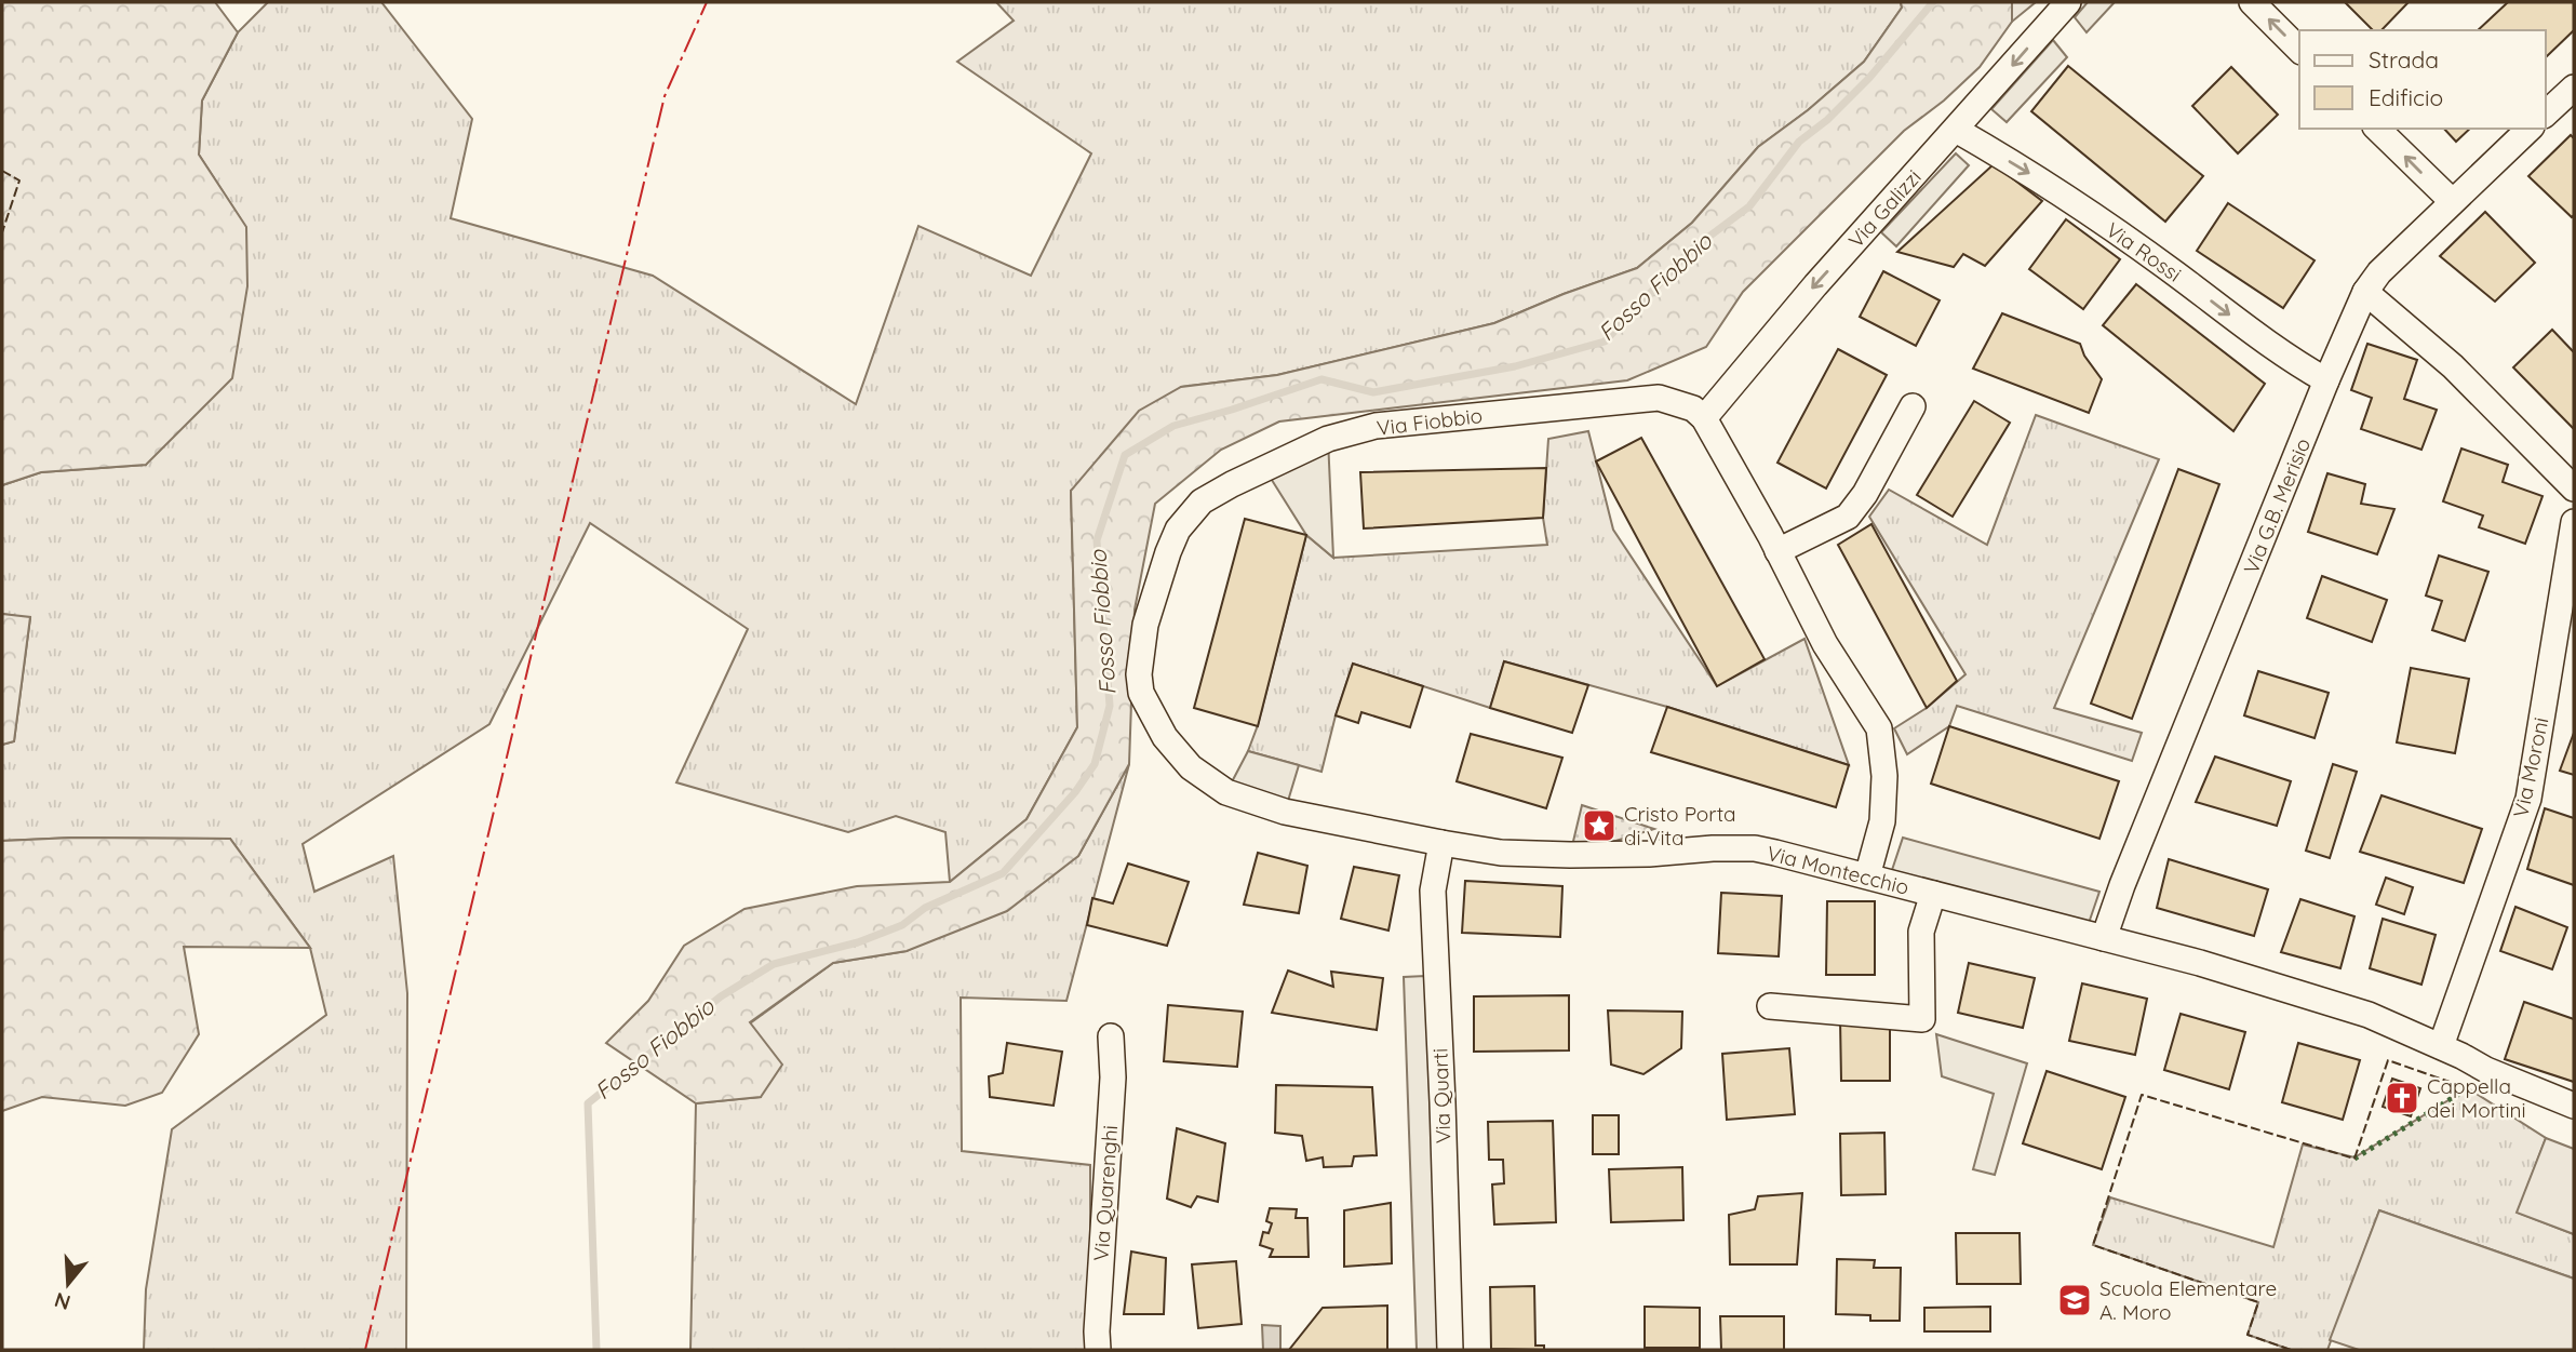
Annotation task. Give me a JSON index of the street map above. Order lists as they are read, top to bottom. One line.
{"streets":{"street":["Via Galizzi","Via Rossi","Via Fiobbio","Via G.B. Merisio","Via Moroni","Via Montecchio","Via Quarti","Via Quarenghi"]},"crossings":[["Via Galizzi","Via Rossi"],["Via Galizzi","Via Fiobbio"],["Via Rossi","Via G.B. Merisio"],["Via Fiobbio","Via Montecchio"],["Via G.B. Merisio","Via Montecchio"],["Via Moroni","Via Montecchio"],["Via Montecchio","Via Quarti"]],"one_way":["Via Galizzi","Via Rossi"],"water":["Fosso Fiobbio"],"places":{"place":["Cristo Porta di Vita"],"church":["Cappella dei Mortini"],"school or university":["Scuola Elementare A. Moro"]},"legend":["Strada","Edificio"],"north":"bottom"}
